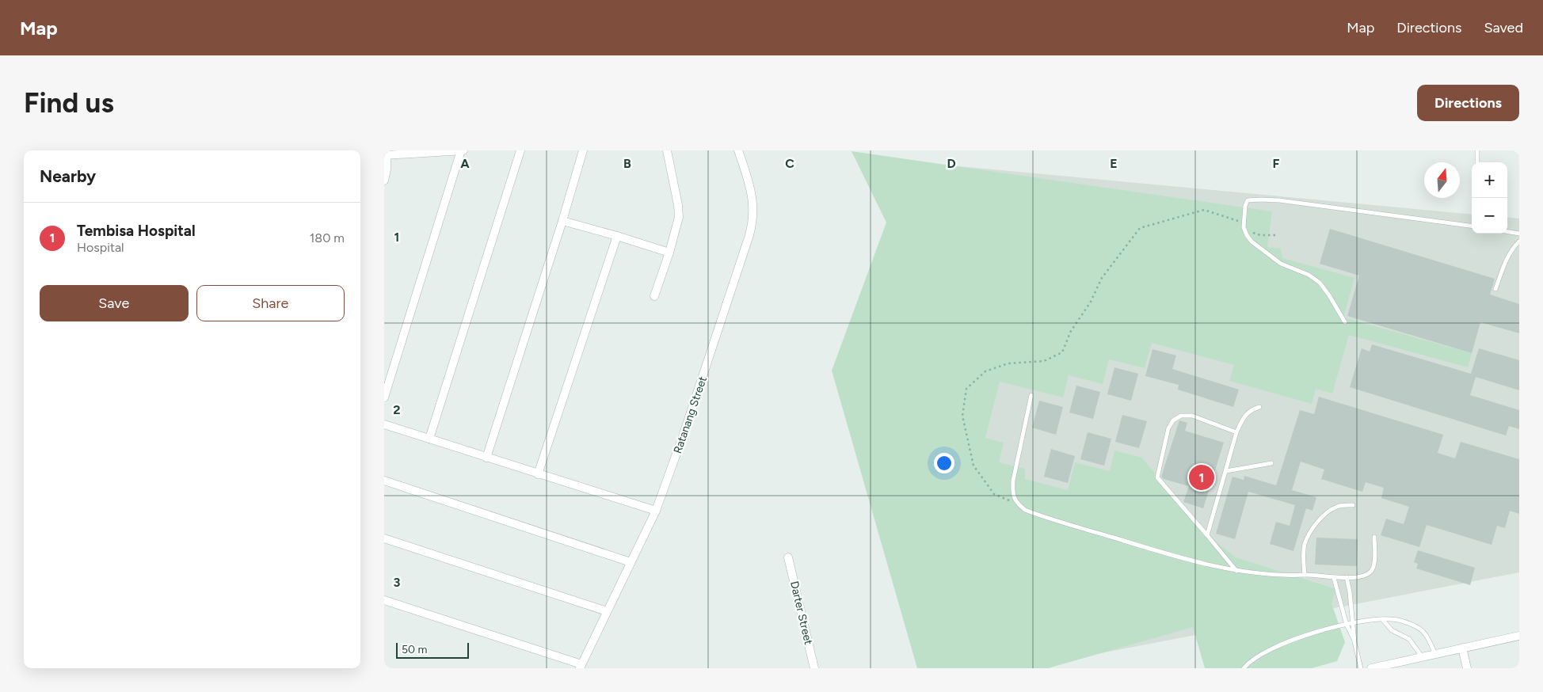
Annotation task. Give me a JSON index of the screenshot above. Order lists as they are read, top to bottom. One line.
{"streets":{"street":["Ratanang Street","Darter Street"]},"scale_bar":"50 m","north":"top","page":{"header":"Map","nav":["Map","Directions","Saved"],"buttons":["Directions",["Save","Share"]],"title":"Find us","heading":"Nearby","map_buttons":["+","−"],"list":[{"mark":"1","name":"Tembisa Hospital","note":"Hospital","value":"180 m"}],"pins":"1","scale":"50 m"},"grid":{"columns":["A","B","C","D","E","F"],"rows":["1","2","3"]}}
